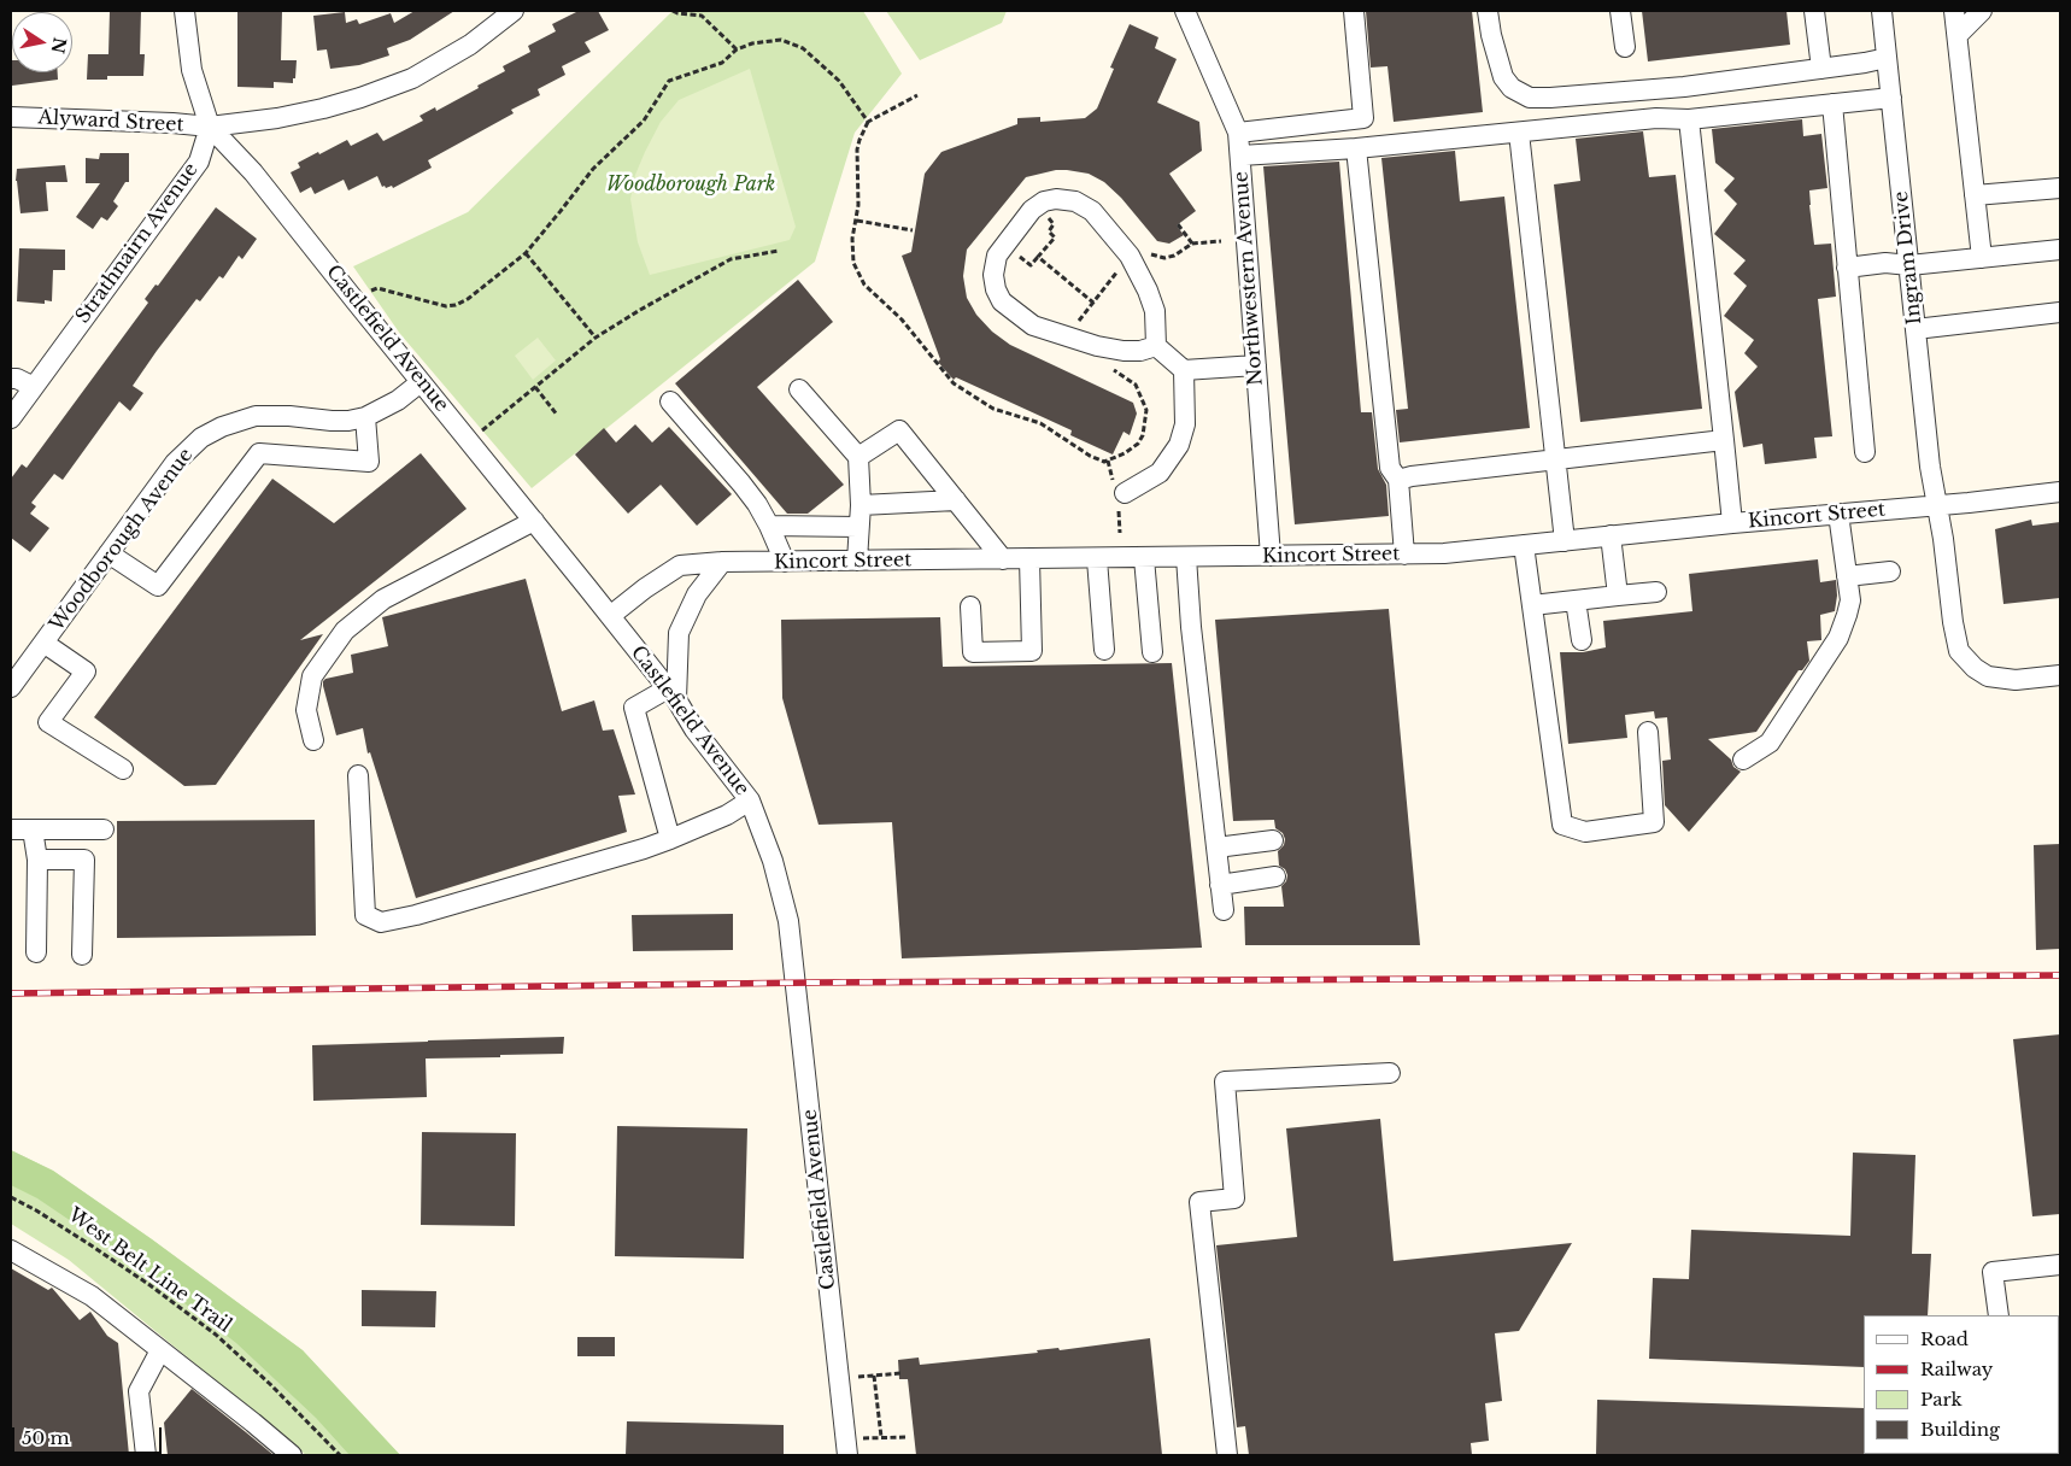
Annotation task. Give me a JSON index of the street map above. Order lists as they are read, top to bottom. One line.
{"streets":{"street":["Alyward Street","Strathnairn Avenue","Ingram Drive","Northwestern Avenue","Castlefield Avenue","Kincort Street","Woodborough Avenue"],"path":["West Belt Line Trail"]},"crossings":[["Alyward Street","Strathnairn Avenue"],["Alyward Street","Castlefield Avenue"],["Strathnairn Avenue","Castlefield Avenue"],["Ingram Drive","Kincort Street"],["Northwestern Avenue","Kincort Street"],["Castlefield Avenue","Kincort Street"],["Castlefield Avenue","Woodborough Avenue"]],"parks":["Woodborough Park"],"legend":["Road","Railway","Park","Building"],"scale_bar":"50 m","north":"right"}
